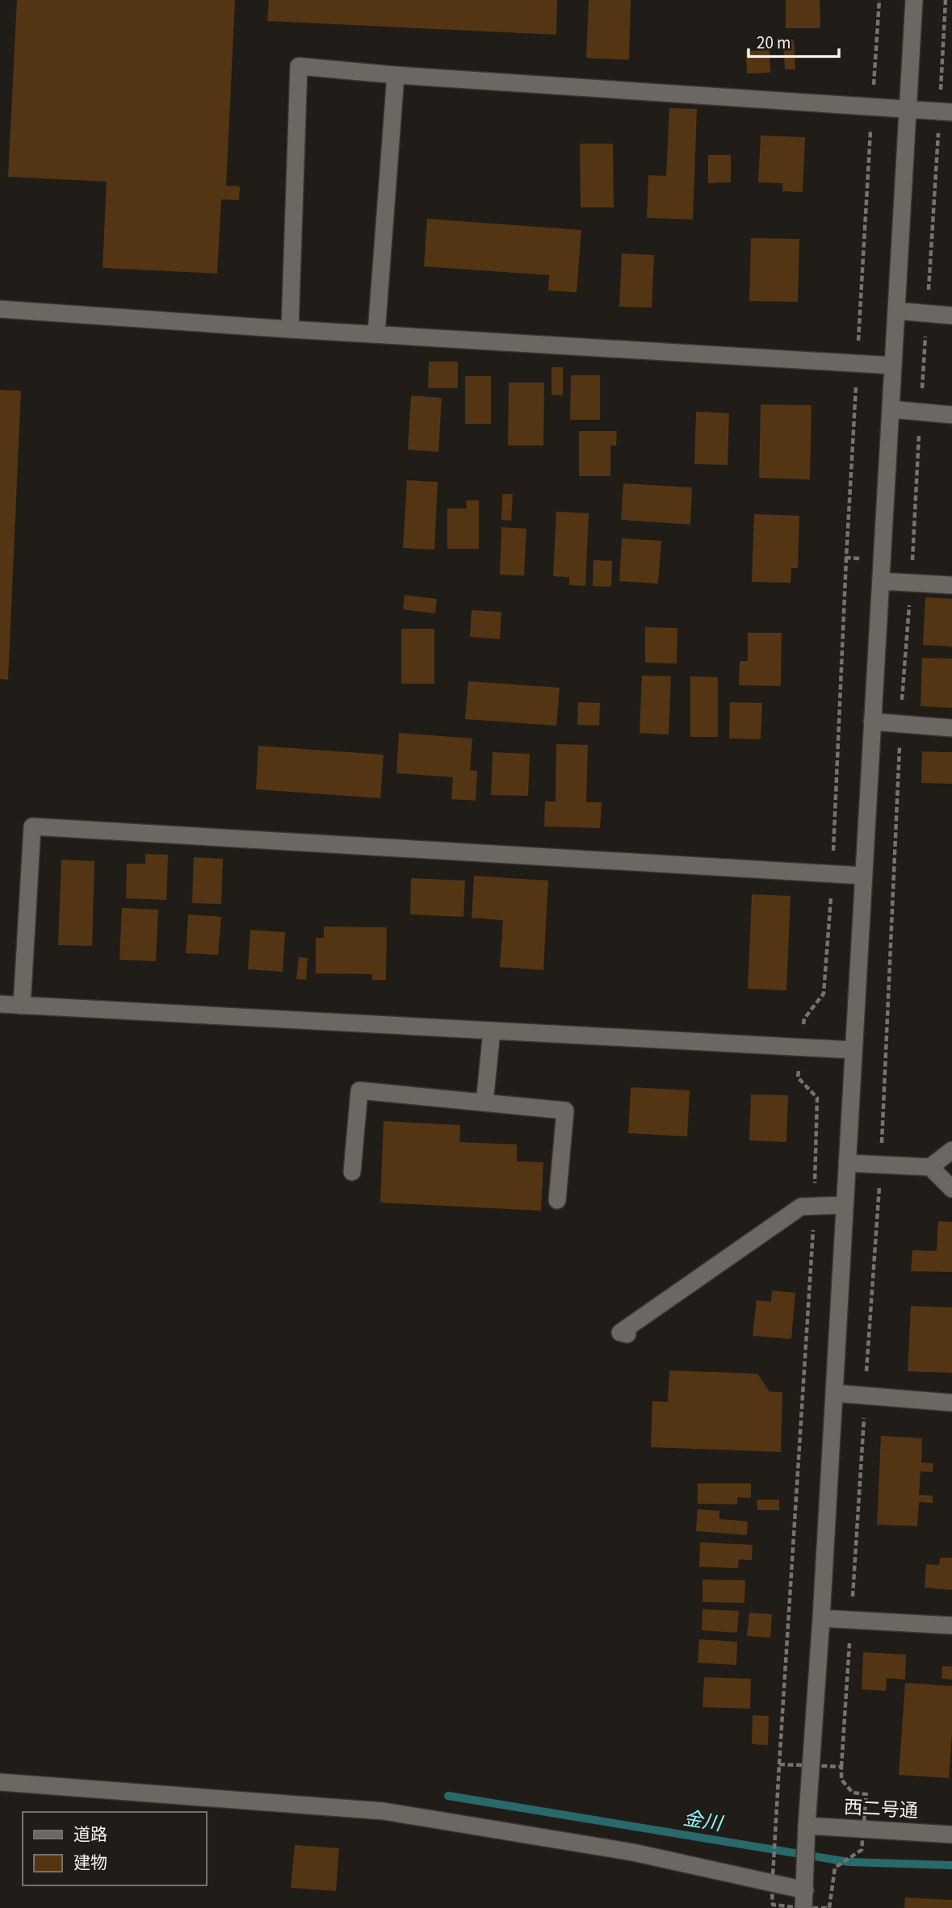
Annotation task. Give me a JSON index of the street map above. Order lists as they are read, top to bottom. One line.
{"streets":{"street":["西二号通"]},"water":["金川"],"legend":["道路","建物"],"scale_bar":"20 m"}
